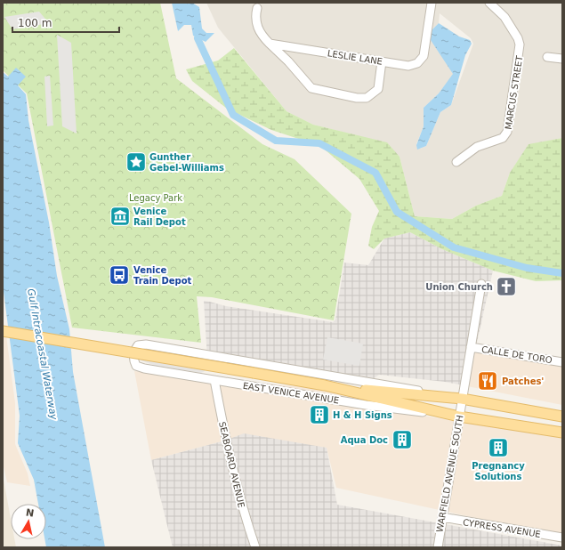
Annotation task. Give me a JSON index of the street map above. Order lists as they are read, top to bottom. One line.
{"streets":{"main road":["EAST VENICE AVENUE"],"street":["LESLIE LANE","MARCUS STREET","CALLE DE TORO","SEABOARD AVENUE","WARFIELD AVENUE SOUTH","CYPRESS AVENUE"]},"crossings":[["CALLE DE TORO","WARFIELD AVENUE SOUTH"],["EAST VENICE AVENUE","SEABOARD AVENUE"],["EAST VENICE AVENUE","WARFIELD AVENUE SOUTH"],["WARFIELD AVENUE SOUTH","CYPRESS AVENUE"]],"water":["Gulf Intracoastal Waterway"],"parks":["Legacy Park"],"places":{"place":["Gunther Gebel-Williams"],"museum":["Venice Rail Depot"],"bus stop":["Venice Train Depot"],"church":["Union Church"],"restaurant":["Patches'"],"building":["H & H Signs","Aqua Doc","Pregnancy Solutions"]},"scale_bar":"100 m","north":"top"}
